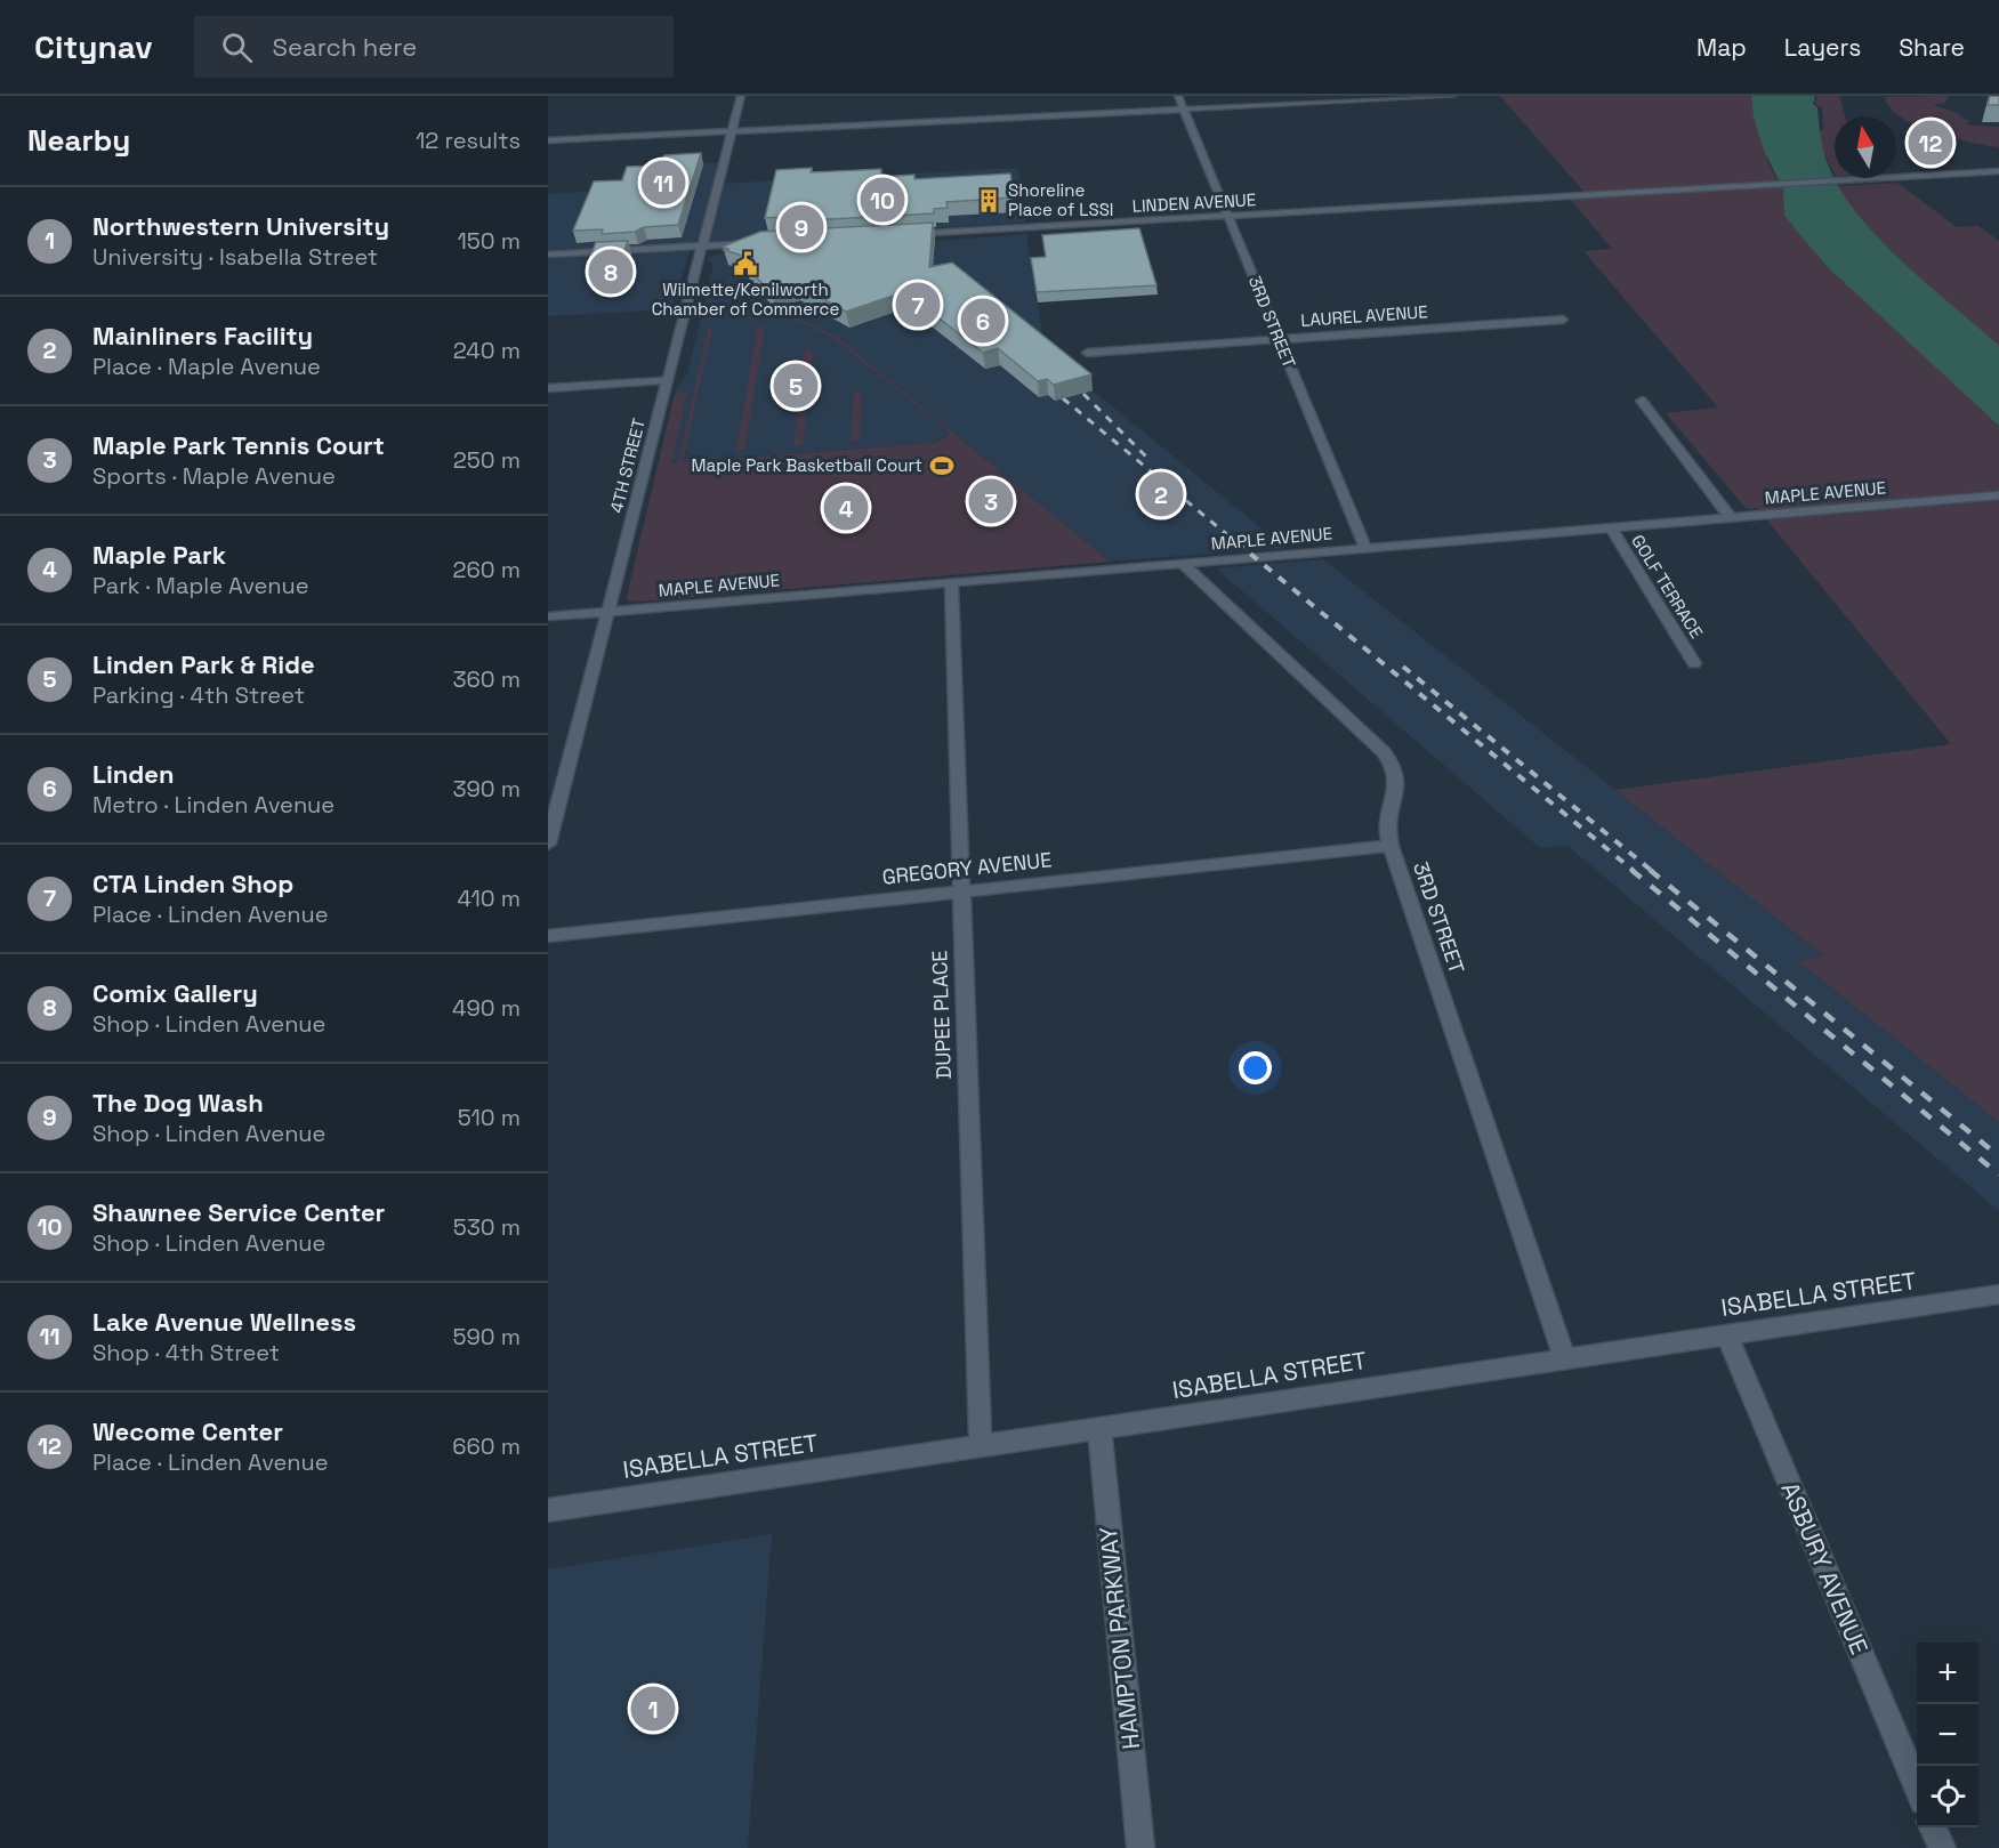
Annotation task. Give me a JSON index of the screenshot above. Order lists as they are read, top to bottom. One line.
{"streets":{"street":["LINDEN AVENUE","LAUREL AVENUE","3RD STREET","4TH STREET","MAPLE AVENUE","GOLF TERRACE","GREGORY AVENUE","DUPEE PLACE","ISABELLA STREET","ASBURY AVENUE","HAMPTON PARKWAY"]},"crossings":[["LINDEN AVENUE","3RD STREET"],["LAUREL AVENUE","3RD STREET"],["3RD STREET","MAPLE AVENUE"],["3RD STREET","GREGORY AVENUE"],["3RD STREET","ISABELLA STREET"],["4TH STREET","MAPLE AVENUE"],["MAPLE AVENUE","GOLF TERRACE"],["MAPLE AVENUE","DUPEE PLACE"],["GREGORY AVENUE","DUPEE PLACE"],["DUPEE PLACE","ISABELLA STREET"],["ISABELLA STREET","ASBURY AVENUE"],["ISABELLA STREET","HAMPTON PARKWAY"]],"places":{"building":["Shoreline Place of LSSI"],"public building":["Wilmette/Kenilworth Chamber of Commerce"],"sports":["Maple Park Basketball Court"]},"north":"top","page":{"header":"Citynav","search":"Search here","nav":["Map","Layers","Share"],"heading":["Nearby","12 results"],"pins":["12","11","10","9","8","7","6","5","2","3","4","1"],"list":[{"mark":"1","name":"Northwestern University","note":"University · Isabella Street","value":"150 m"},{"mark":"2","name":"Mainliners Facility","note":"Place · Maple Avenue","value":"240 m"},{"mark":"3","name":"Maple Park Tennis Court","note":"Sports · Maple Avenue","value":"250 m"},{"mark":"4","name":"Maple Park","note":"Park · Maple Avenue","value":"260 m"},{"mark":"5","name":"Linden Park & Ride","note":"Parking · 4th Street","value":"360 m"},{"mark":"6","name":"Linden","note":"Metro · Linden Avenue","value":"390 m"},{"mark":"7","name":"CTA Linden Shop","note":"Place · Linden Avenue","value":"410 m"},{"mark":"8","name":"Comix Gallery","note":"Shop · Linden Avenue","value":"490 m"},{"mark":"9","name":"The Dog Wash","note":"Shop · Linden Avenue","value":"510 m"},{"mark":"10","name":"Shawnee Service Center","note":"Shop · Linden Avenue","value":"530 m"},{"mark":"11","name":"Lake Avenue Wellness","note":"Shop · 4th Street","value":"590 m"},{"mark":"12","name":"Wecome Center","note":"Place · Linden Avenue","value":"660 m"}],"map_buttons":["+","−"]}}
